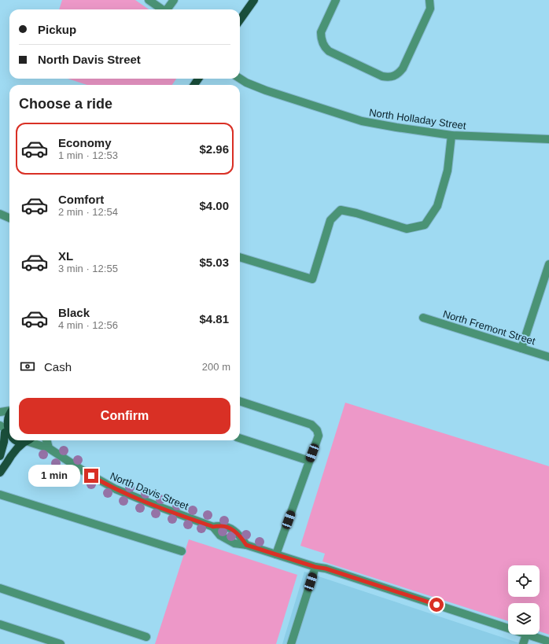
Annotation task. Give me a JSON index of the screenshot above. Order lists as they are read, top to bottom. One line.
{"streets":{"street":["North Holladay Street","North Fremont Street","North Davis Street"]},"page":{"banner":["Pickup","North Davis Street"],"heading":"Choose a ride","list":[{"name":"Economy","note":"1 min · 12:53","value":"$2.96"},{"name":"Comfort","note":"2 min · 12:54","value":"$4.00"},{"name":"XL","note":"3 min · 12:55","value":"$5.03"},{"name":"Black","note":"4 min · 12:56","value":"$4.81"}],"pay":["Cash","200 m"],"buttons":"Confirm","bubble":"1 min"}}
